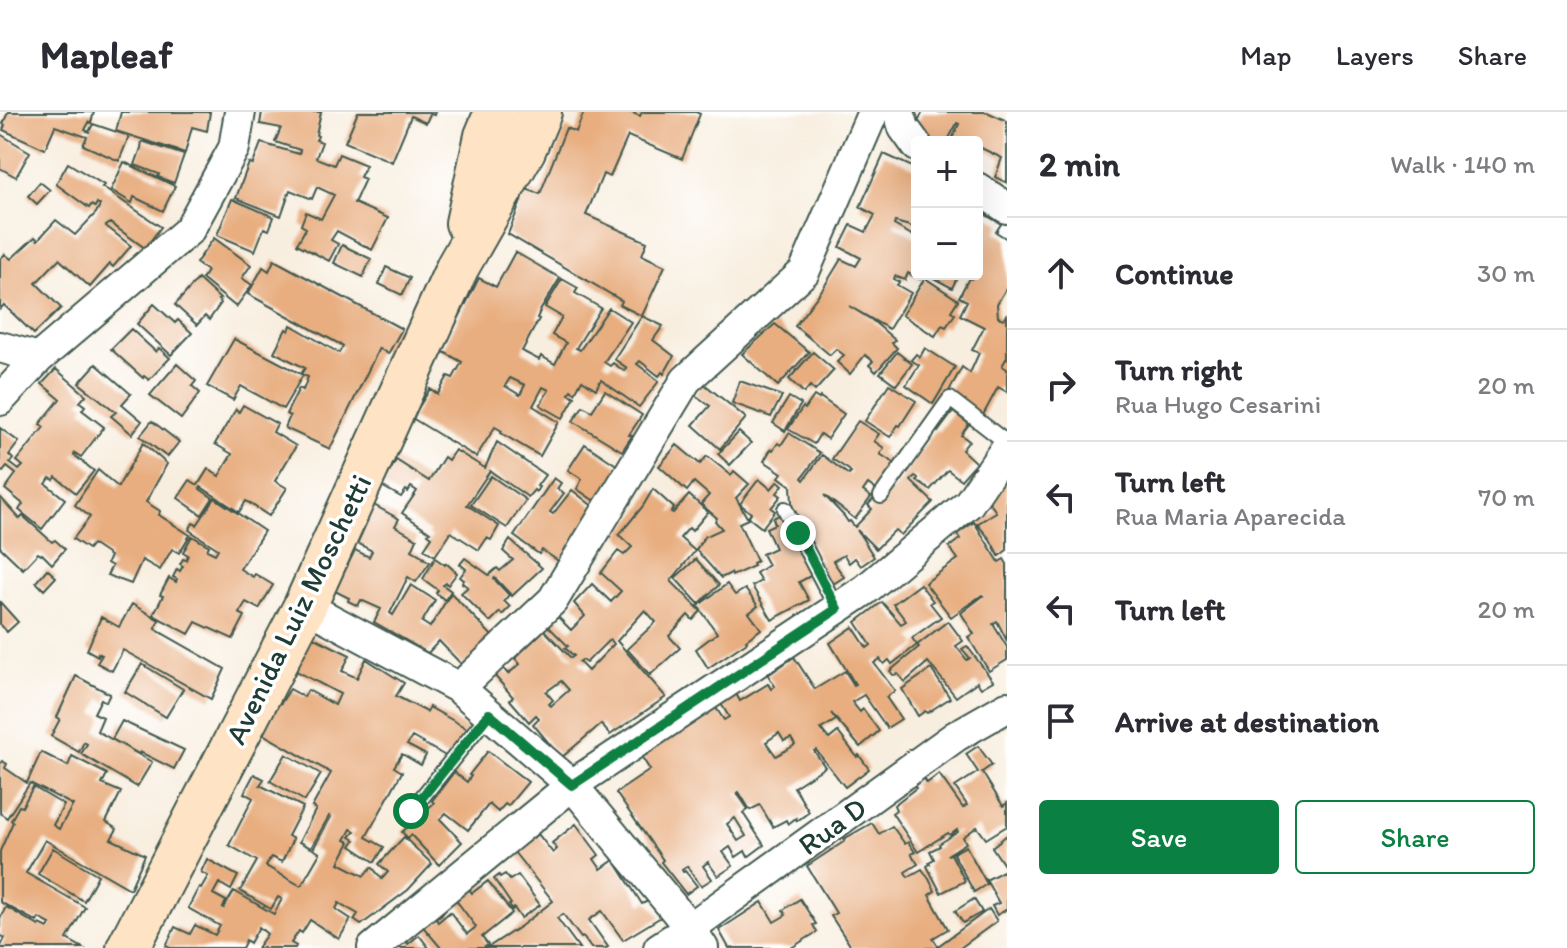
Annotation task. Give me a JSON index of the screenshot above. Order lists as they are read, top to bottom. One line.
{"streets":{"street":["Avenida Luiz Moschetti","Rua D"]},"page":{"header":"Mapleaf","nav":["Map","Layers","Share"],"heading":["2 min","Walk · 140 m"],"map_buttons":["+","−"],"list":[["Continue","30 m"],["Turn right","Rua Hugo Cesarini","20 m"],["Turn left","Rua Maria Aparecida","70 m"],["Turn left","20 m"],"Arrive at destination"],"buttons":["Save","Share"]}}
